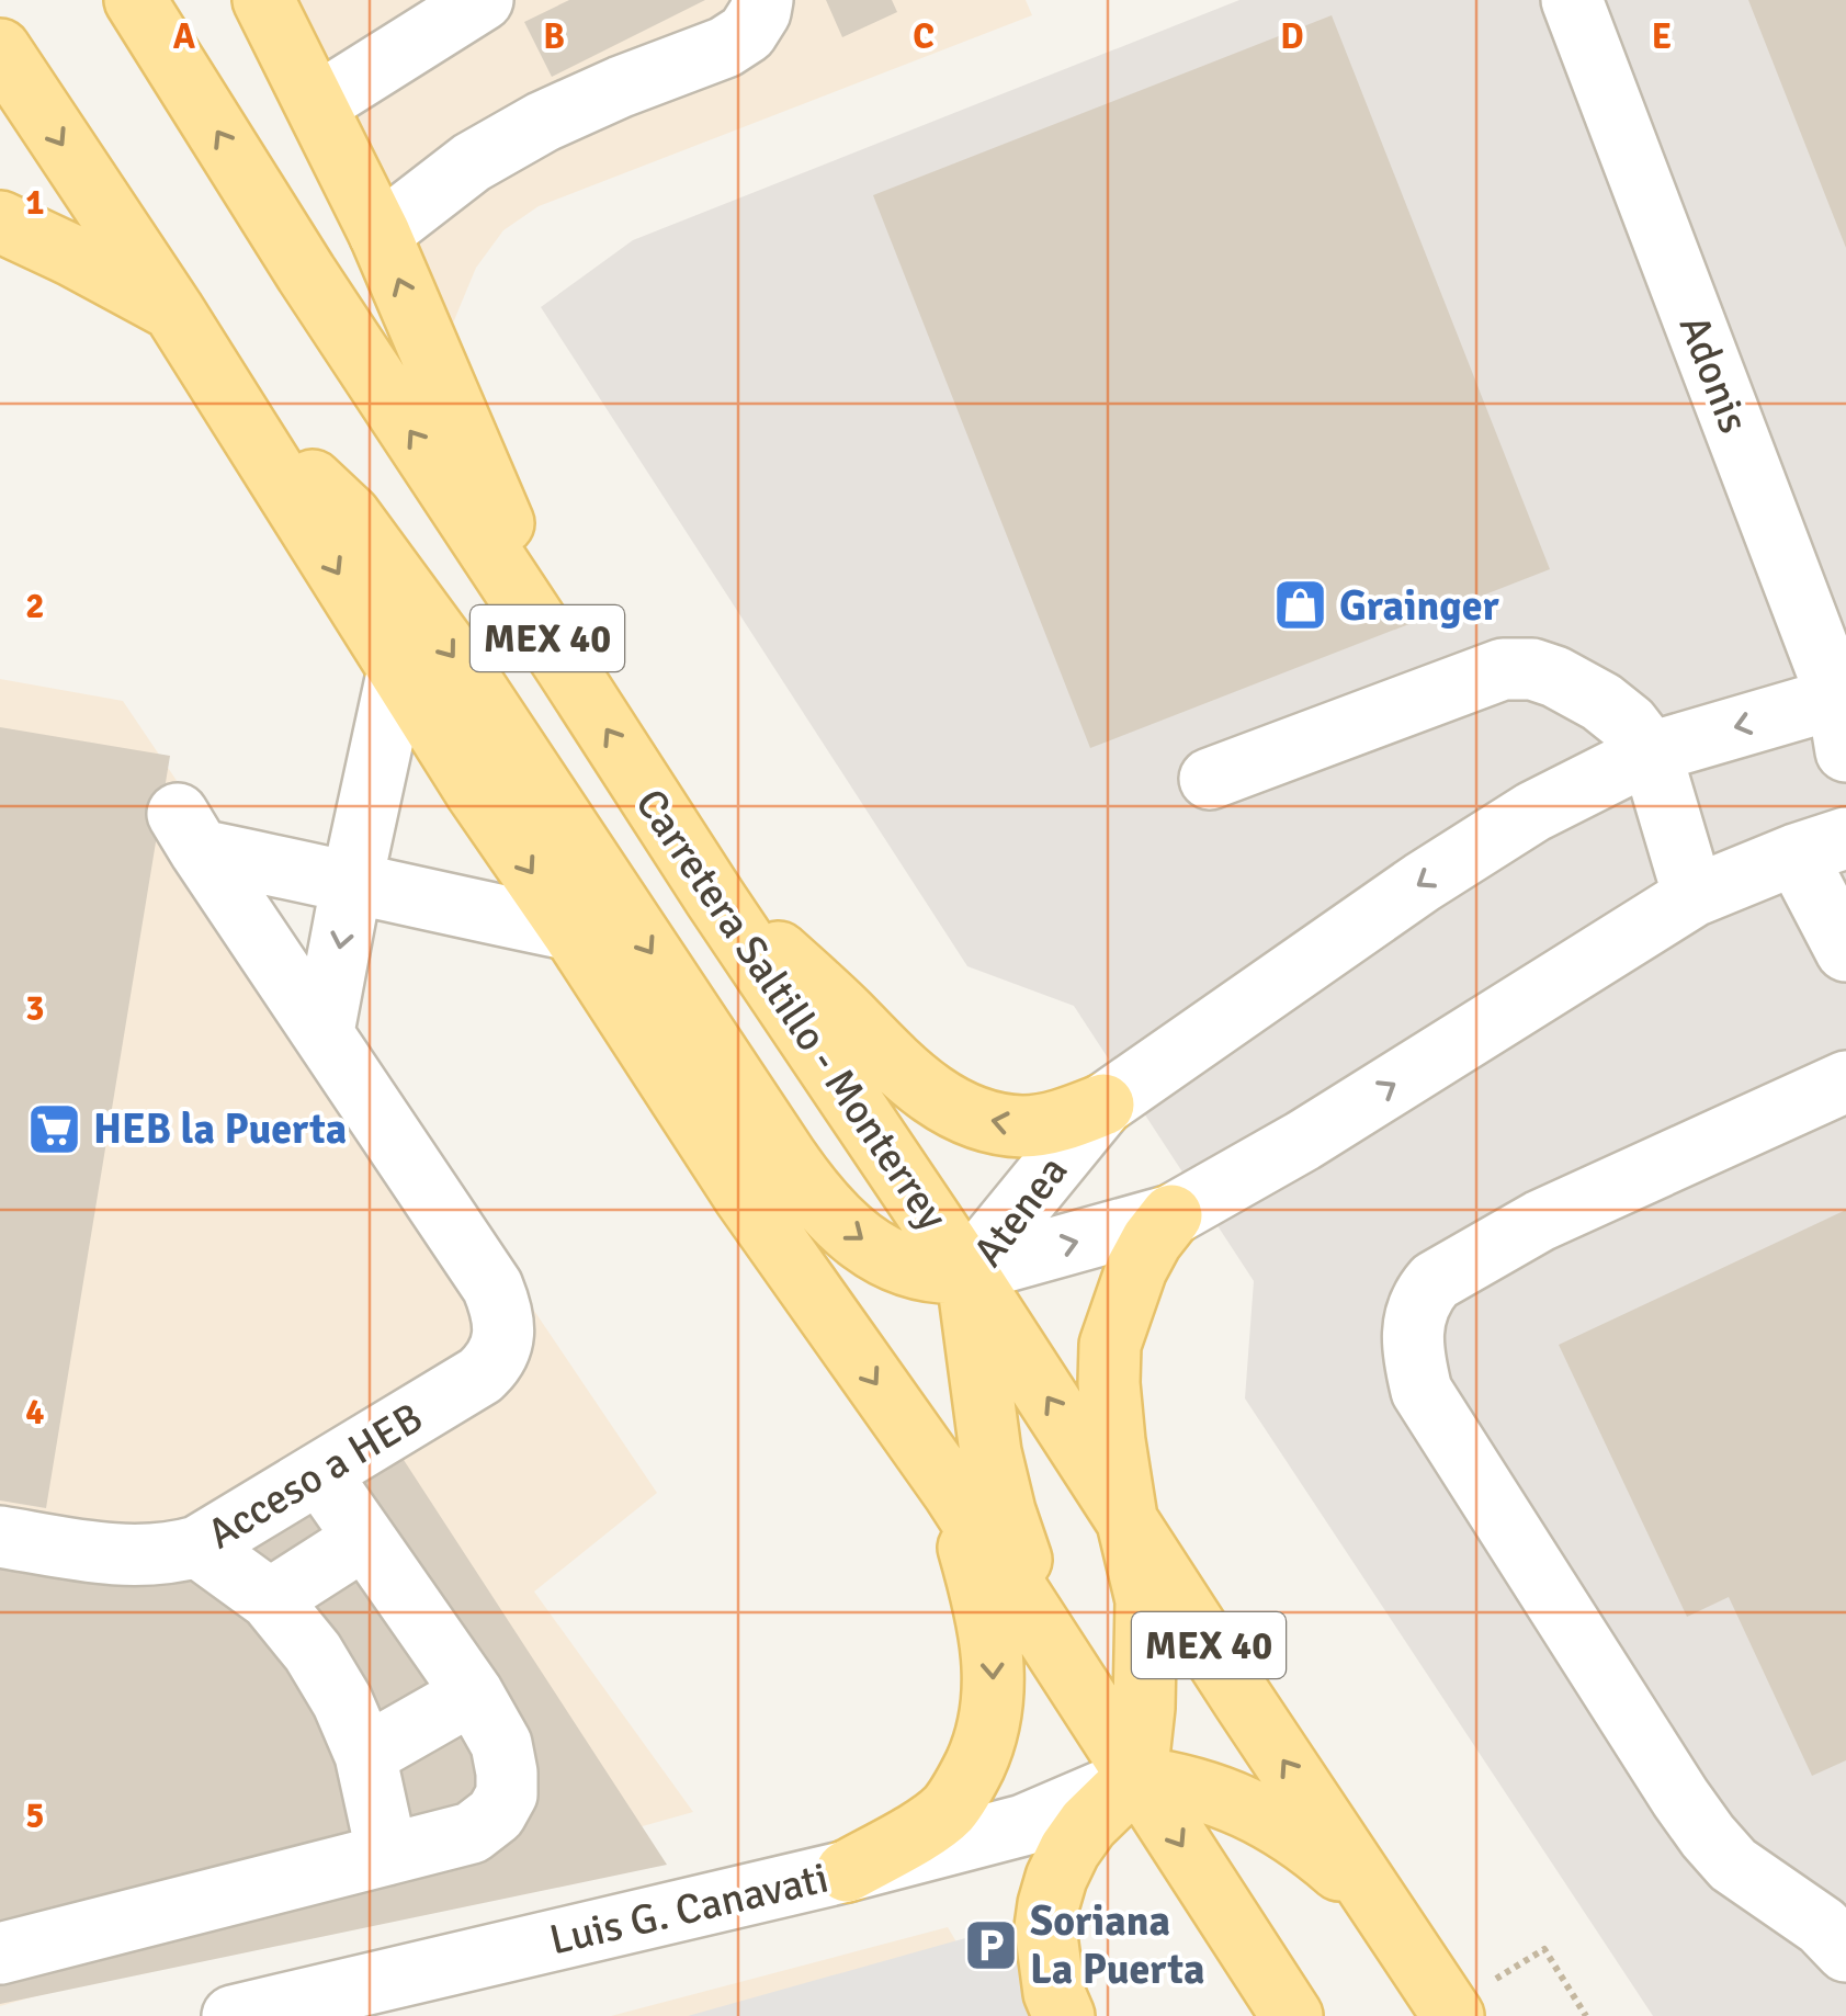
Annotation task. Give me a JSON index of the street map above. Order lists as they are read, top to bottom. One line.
{"streets":{"main road":["MEX 40","Carretera Saltillo - Monterrey"],"street":["Adonis","Atenea","Acceso a HEB","Luis G. Canavati"]},"crossings":[["Adonis","Atenea"],["MEX 40","Luis G. Canavati"],["Carretera Saltillo - Monterrey","Atenea"]],"places":{"shop":["Grainger"],"supermarket":["HEB la Puerta"],"parking":["Soriana La Puerta"]},"grid":{"columns":["A","B","C","D","E"],"rows":["1","2","3","4","5"]}}
